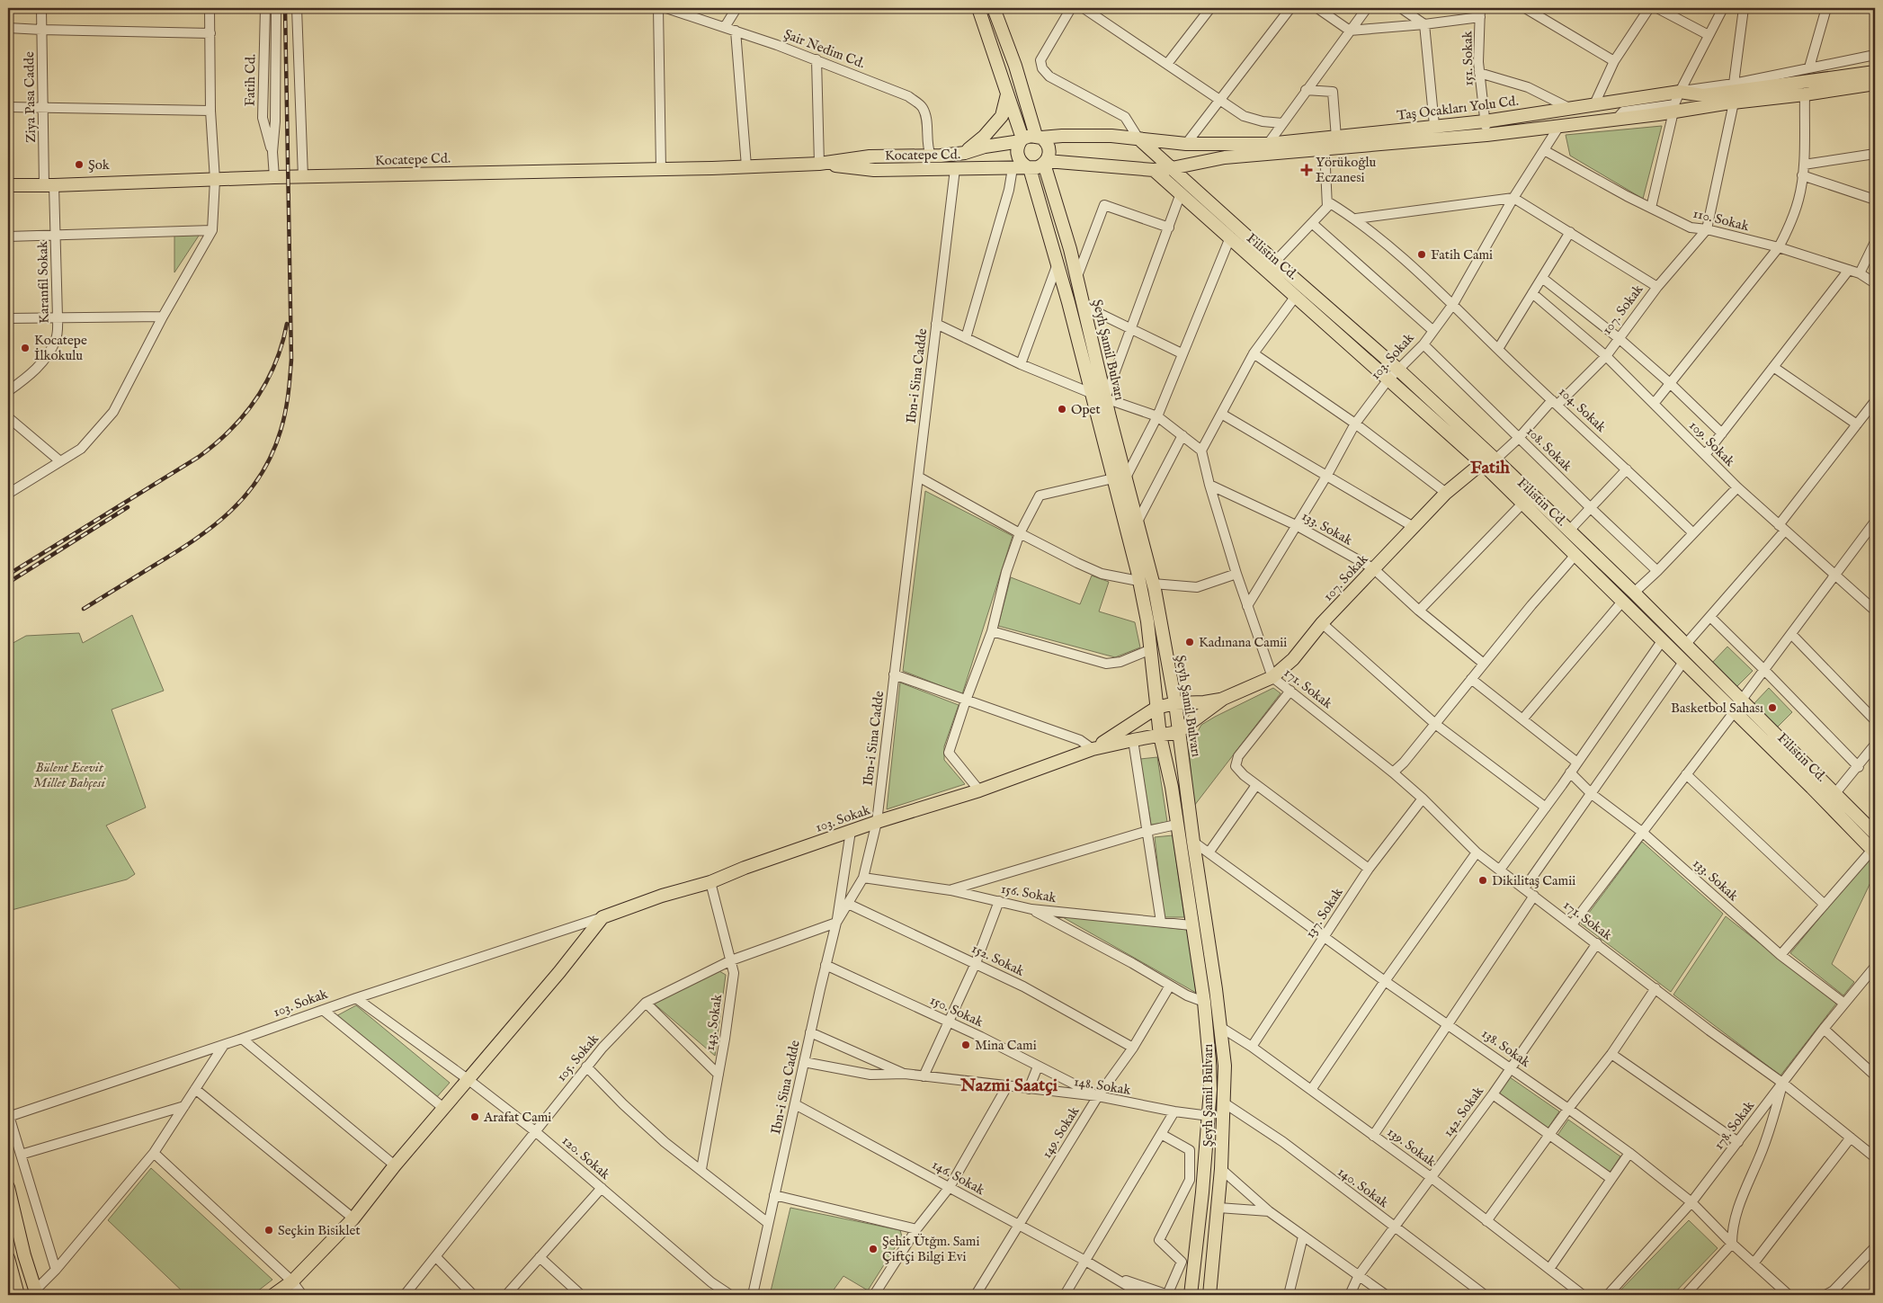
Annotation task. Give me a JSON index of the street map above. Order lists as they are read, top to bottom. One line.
{"streets":{"main road":["Taş Ocakları Yolu Cd.","Kocatepe Cd.","Filistin Cd.","107. Sokak","Şeyh Şamil Bulvarı","103. Sokak"],"street":["Şair Nedim Cd.","151. Sokak","Fatih Cd.","Ziya Pasa Cadde","110. Sokak","Karanfil Sokak","Ibn-i Sina Cadde","104. Sokak","109. Sokak","108. Sokak","133. Sokak","171. Sokak","156. Sokak","137. Sokak","152. Sokak","150. Sokak","143. Sokak","138. Sokak","105. Sokak","148. Sokak","142. Sokak","178. Sokak","149. Sokak","139. Sokak","120. Sokak","146. Sokak","140. Sokak"]},"crossings":[["Şair Nedim Cd.","Kocatepe Cd."],["151. Sokak","Taş Ocakları Yolu Cd."],["Fatih Cd.","Kocatepe Cd."],["Ziya Pasa Cadde","Kocatepe Cd."],["Ziya Pasa Cadde","Karanfil Sokak"],["Taş Ocakları Yolu Cd.","Kocatepe Cd."],["Taş Ocakları Yolu Cd.","Filistin Cd."],["Taş Ocakları Yolu Cd.","Şeyh Şamil Bulvarı"],["Taş Ocakları Yolu Cd.","103. Sokak"],["Kocatepe Cd.","Şeyh Şamil Bulvarı"],["Kocatepe Cd.","Ibn-i Sina Cadde"],["110. Sokak","107. Sokak"],["110. Sokak","103. Sokak"],["Filistin Cd.","107. Sokak"],["Filistin Cd.","103. Sokak"],["107. Sokak","103. Sokak"],["107. Sokak","104. Sokak"],["107. Sokak","109. Sokak"],["107. Sokak","108. Sokak"],["107. Sokak","133. Sokak"],["107. Sokak","171. Sokak"],["Şeyh Şamil Bulvarı","103. Sokak"],["Şeyh Şamil Bulvarı","156. Sokak"],["Şeyh Şamil Bulvarı","138. Sokak"],["Şeyh Şamil Bulvarı","148. Sokak"],["Şeyh Şamil Bulvarı","139. Sokak"],["Şeyh Şamil Bulvarı","140. Sokak"],["103. Sokak","Ibn-i Sina Cadde"],["103. Sokak","104. Sokak"],["103. Sokak","108. Sokak"],["103. Sokak","133. Sokak"],["103. Sokak","143. Sokak"],["103. Sokak","120. Sokak"],["Ibn-i Sina Cadde","156. Sokak"],["Ibn-i Sina Cadde","152. Sokak"],["Ibn-i Sina Cadde","150. Sokak"],["Ibn-i Sina Cadde","105. Sokak"],["Ibn-i Sina Cadde","148. Sokak"],["Ibn-i Sina Cadde","146. Sokak"],["133. Sokak","178. Sokak"],["171. Sokak","137. Sokak"],["171. Sokak","142. Sokak"],["171. Sokak","178. Sokak"],["137. Sokak","138. Sokak"],["137. Sokak","139. Sokak"],["152. Sokak","149. Sokak"],["150. Sokak","148. Sokak"],["150. Sokak","149. Sokak"],["143. Sokak","105. Sokak"],["138. Sokak","142. Sokak"],["138. Sokak","178. Sokak"],["105. Sokak","120. Sokak"],["148. Sokak","149. Sokak"],["142. Sokak","139. Sokak"],["142. Sokak","140. Sokak"],["149. Sokak","146. Sokak"]],"districts":["Fatih","Nazmi Saatçi"],"parks":["Bülent Ecevit Millet Bahçesi"],"places":{"other":["Şok","Fatih Cami","Kocatepe İlkokulu","Opet","Kadınana Camii","Basketbol Sahası","Dikilitaş Camii","Mina Cami","Arafat Cami","Seçkin Bisiklet","Şehit Ütğm. Sami Çiftçi Bilgi Evi"],"health":["Yörükoğlu Eczanesi"]}}
